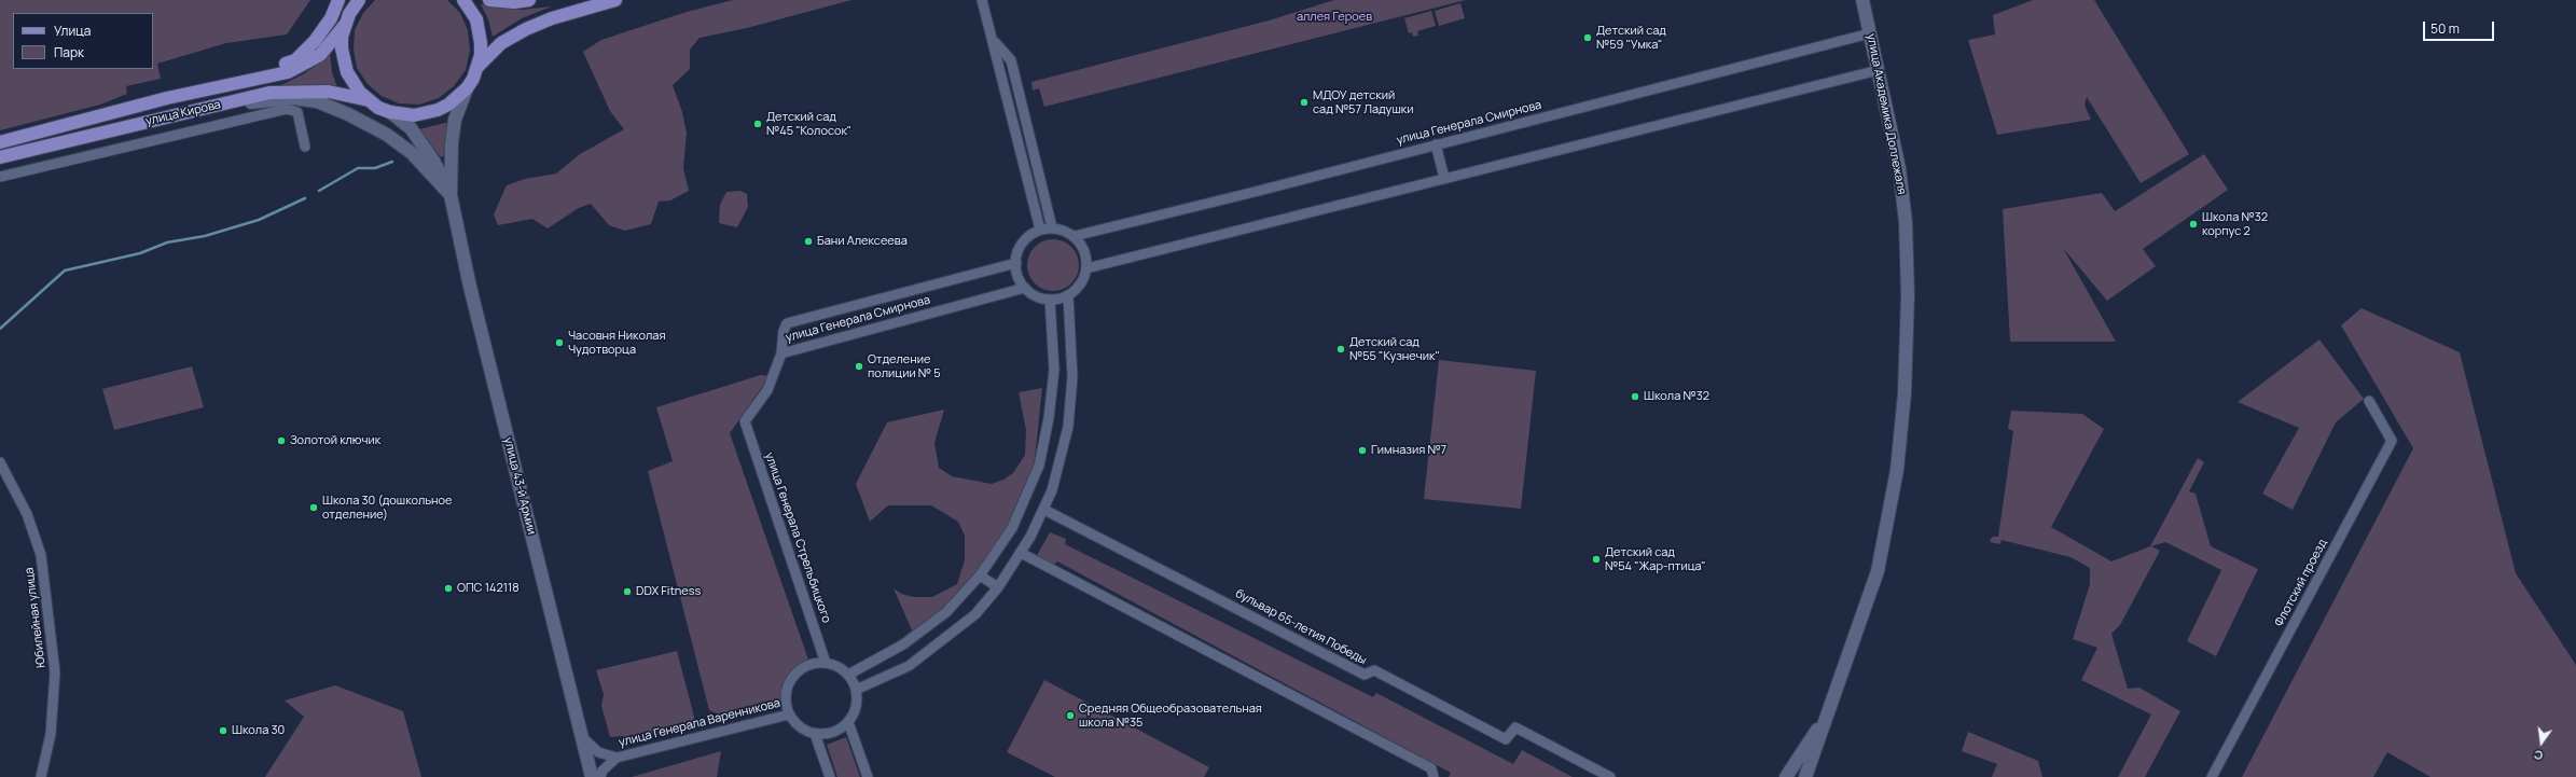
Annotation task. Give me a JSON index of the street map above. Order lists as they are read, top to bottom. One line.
{"streets":{"main road":["улица Кирова","улица Академика Доллежаля","улица 43-й Армии"],"street":["улица Генерала Смирнова","улица Генерала Стрельбицкого","Флотский проезд","Юбилейная улица","бульвар 65-летия Победы","улица Генерала Варенникова"]},"crossings":[["улица Академика Доллежаля","улица Генерала Смирнова"],["улица Генерала Смирнова","улица Генерала Стрельбицкого"],["улица 43-й Армии","улица Генерала Варенникова"],["улица Генерала Стрельбицкого","улица Генерала Варенникова"]],"parks":["аллея Героев"],"places":["Детский сад №59 \"Умка\"","МДОУ детский сад №57 Ладушки","Детский сад №45 \"Колосок\"","Школа №32 корпус 2","Бани Алексеева","Часовня Николая Чудотворца","Детский сад №55 \"Кузнечик\"","Отделение полиции № 5","Школа №32","Золотой ключик","Гимназия №7","Школа 30 (дошкольное отделение)","Детский сад №54 \"Жар-птица\"","ОПС 142118","DDX Fitness","Средняя Общеобразовательная школа №35","Школа 30"],"legend":["Улица","Парк"],"scale_bar":"50 m","north":"bottom"}
